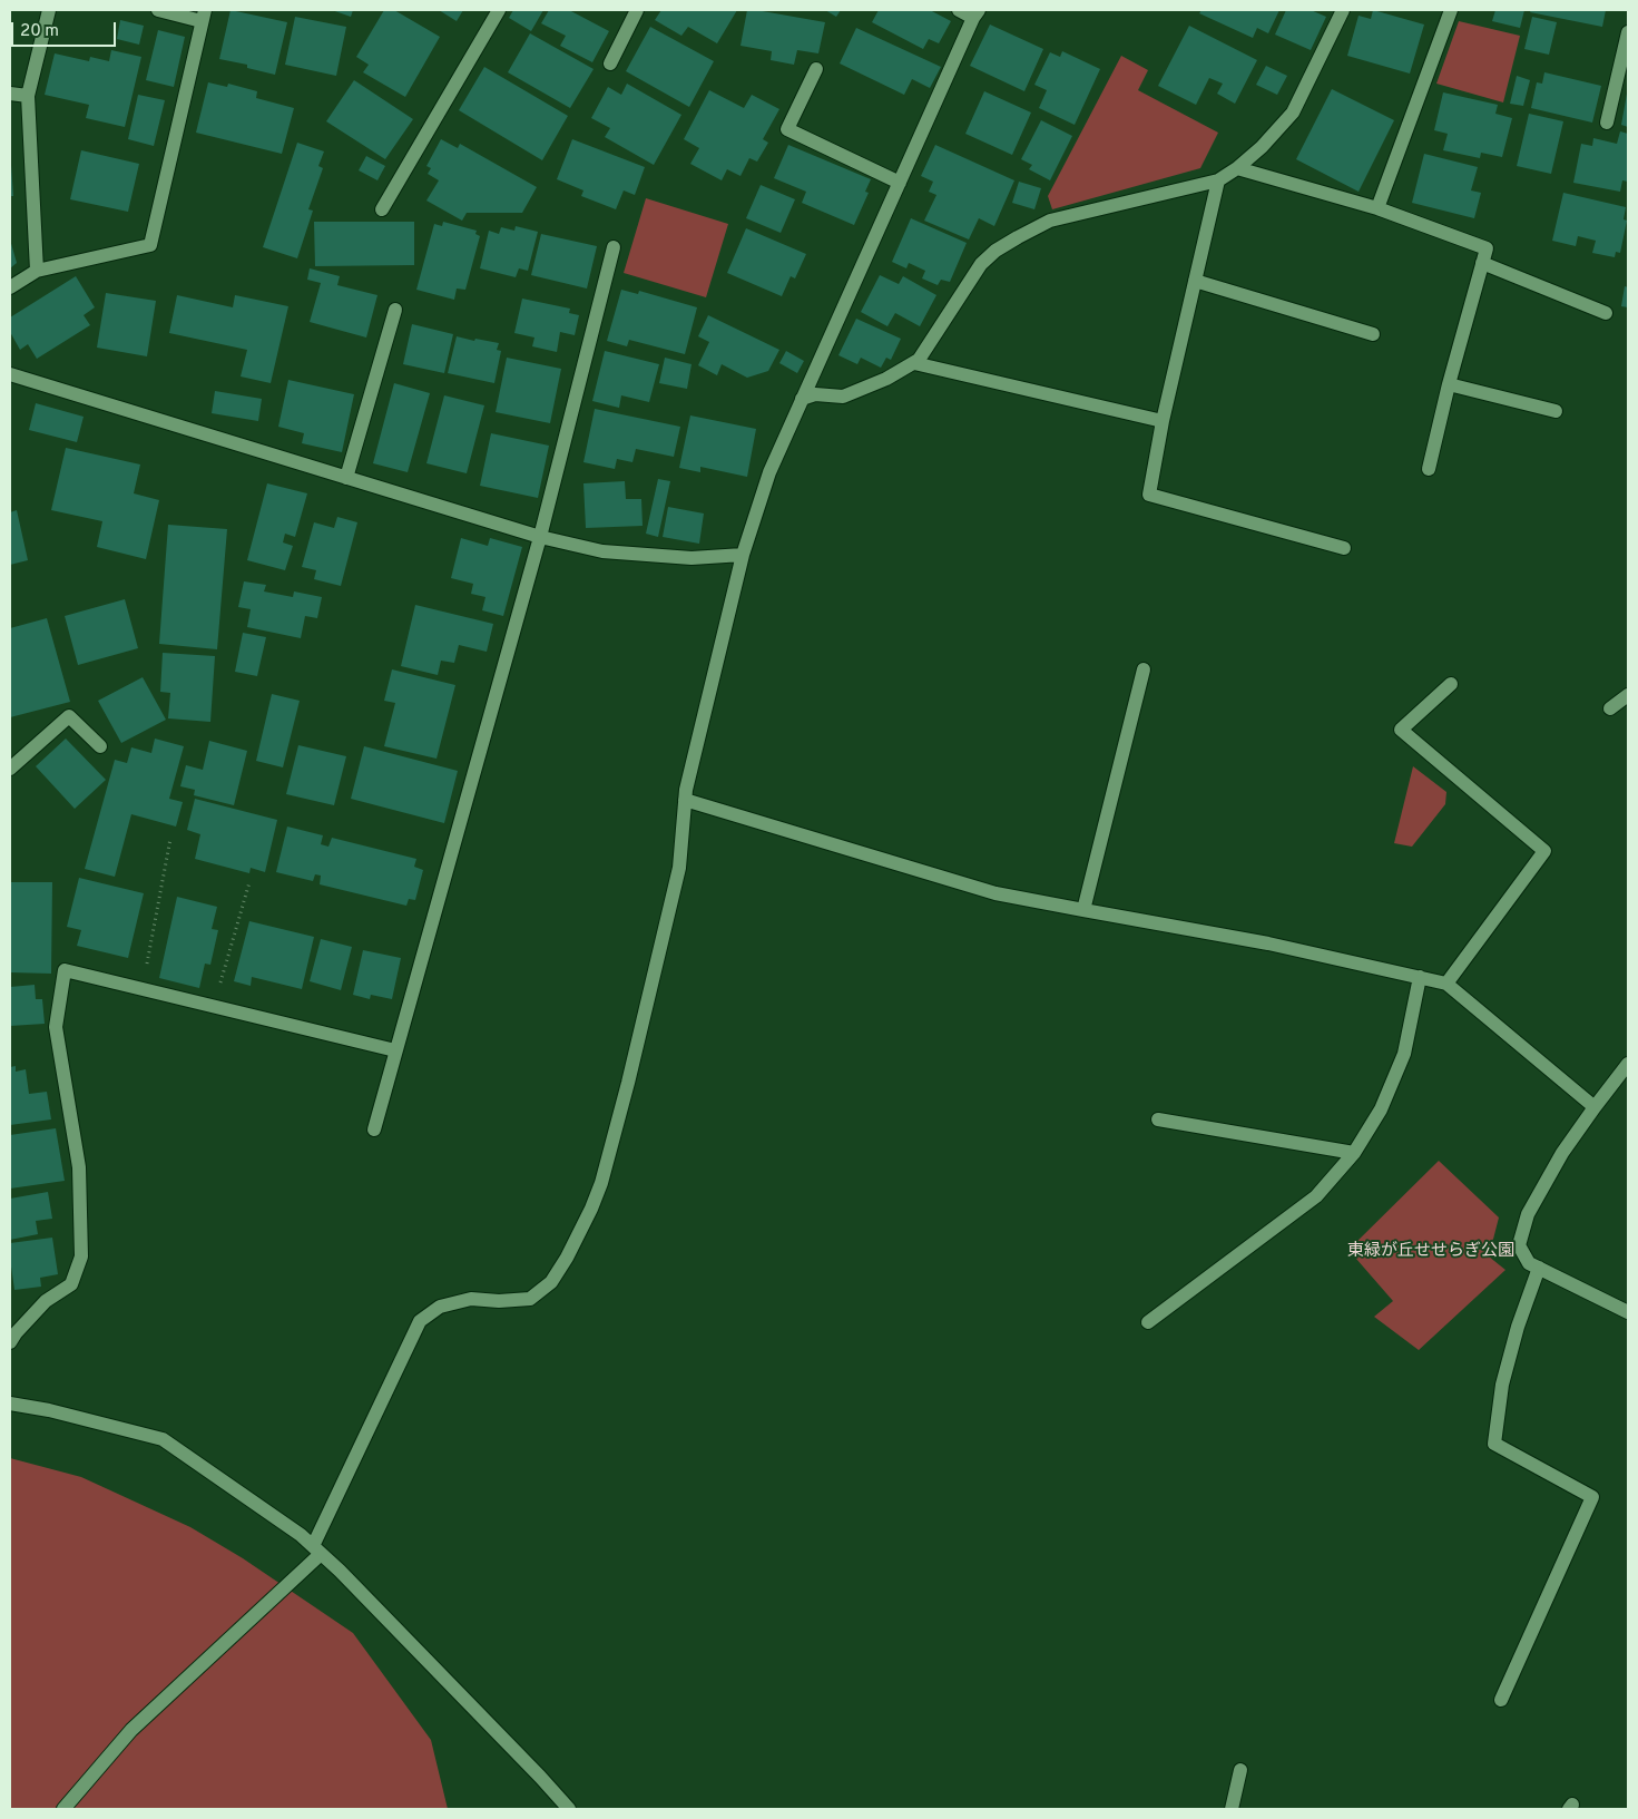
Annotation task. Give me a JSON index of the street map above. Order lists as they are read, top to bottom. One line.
{"parks":["東緑が丘せせらぎ公園"],"scale_bar":"20 m"}
